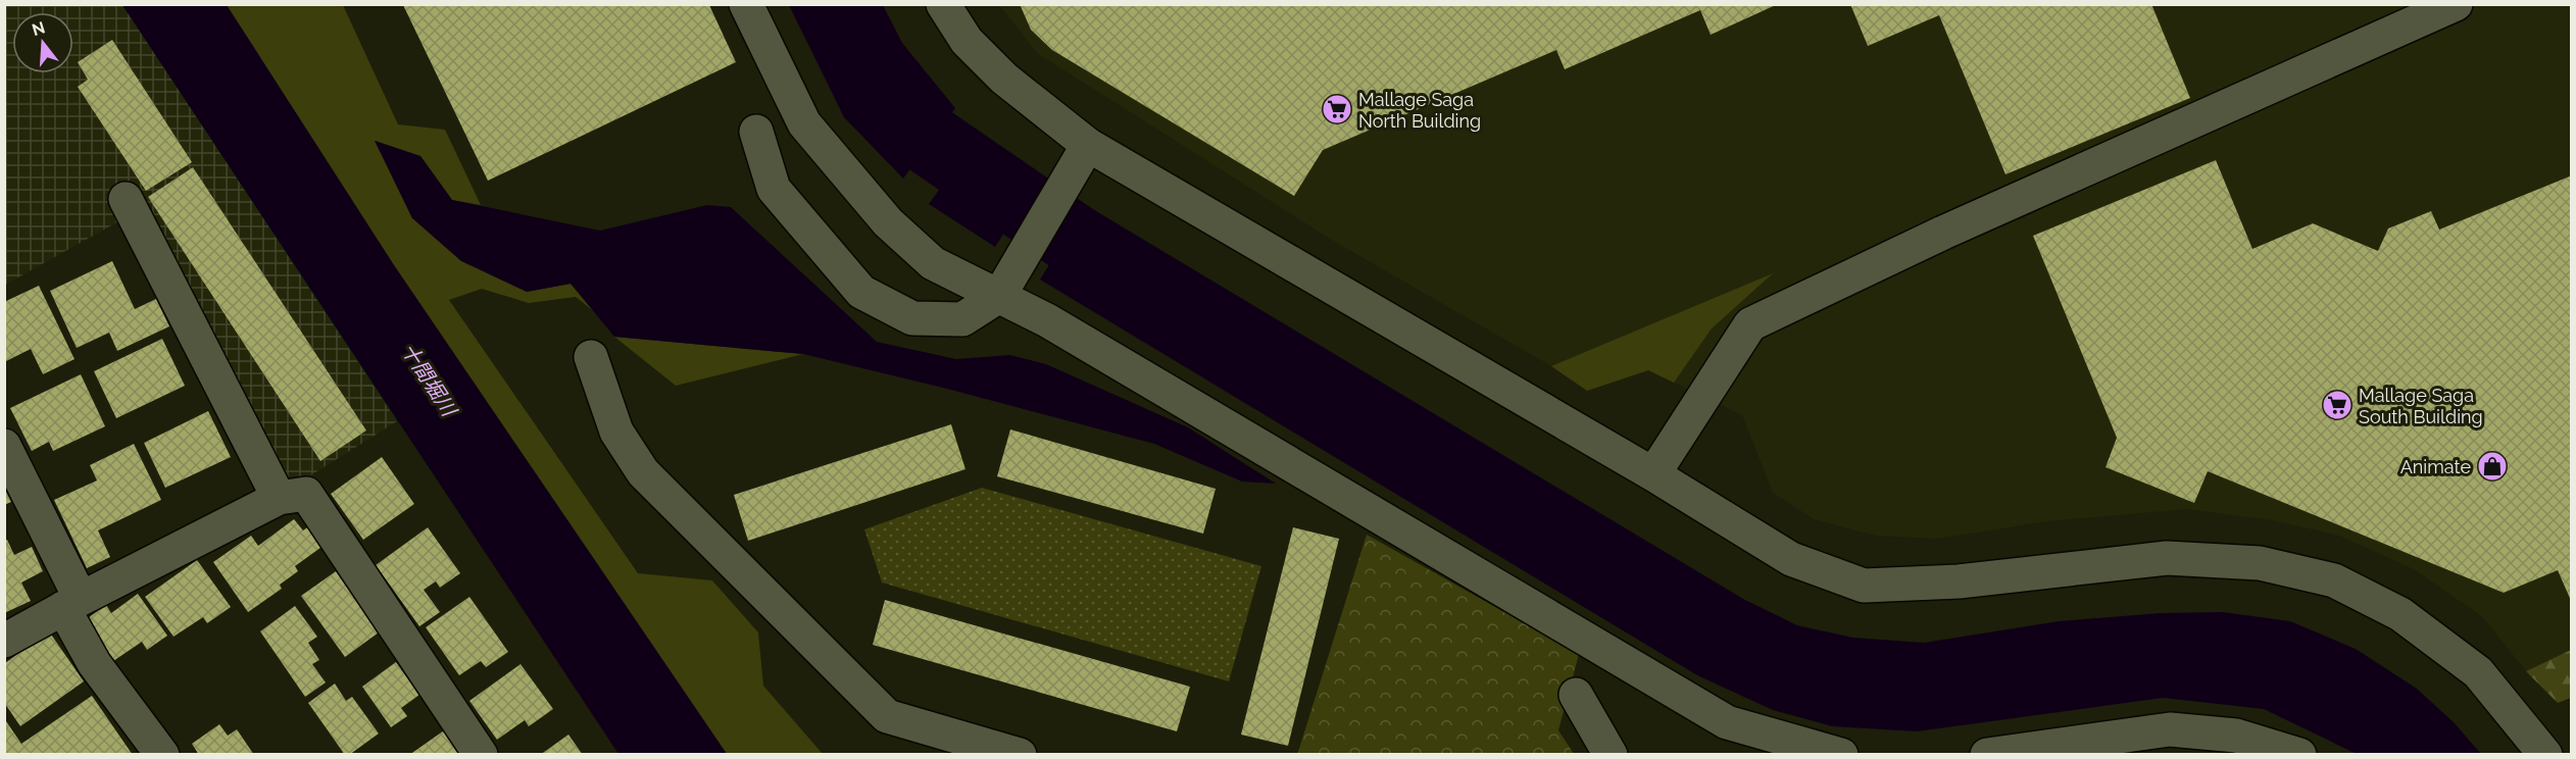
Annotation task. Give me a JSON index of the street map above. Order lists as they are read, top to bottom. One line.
{"water":["十間堀川"],"places":{"supermarket":["Mallage Saga North Building","Mallage Saga South Building"],"shop":["Animate"]},"north":"top"}
